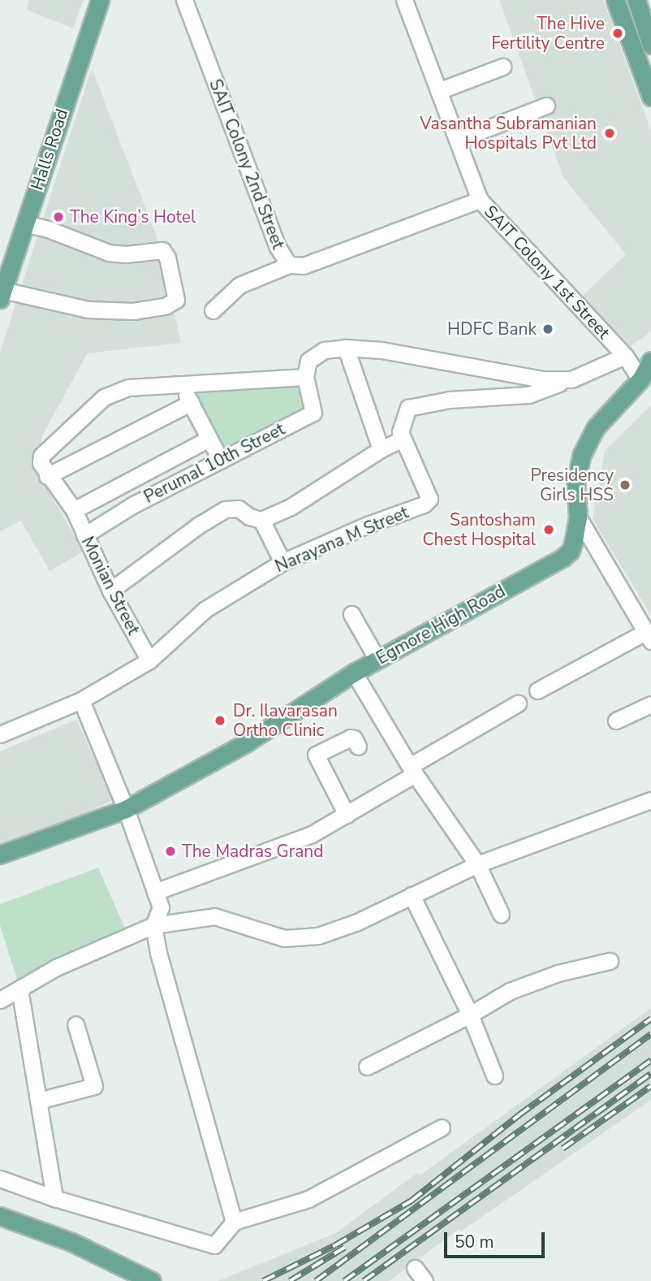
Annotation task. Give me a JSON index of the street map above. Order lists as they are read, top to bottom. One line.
{"streets":{"main road":["Halls Road","Egmore High Road"],"street":["SAIT Colony 2nd Street","SAIT Colony 1st Street","Perumal 10th Street","Narayana M Street","Monian Street"]},"crossings":[["SAIT Colony 2nd Street","SAIT Colony 1st Street"],["SAIT Colony 1st Street","Egmore High Road"],["Perumal 10th Street","Monian Street"],["Narayana M Street","Monian Street"]],"places":["The Hive Fertility Centre","Vasantha Subramanian Hospitals Pvt Ltd","The King’s Hotel","HDFC Bank","Presidency Girls HSS","Santosham Chest Hospital","Dr. Ilavarasan Ortho Clinic","The Madras Grand"],"scale_bar":"50 m"}
